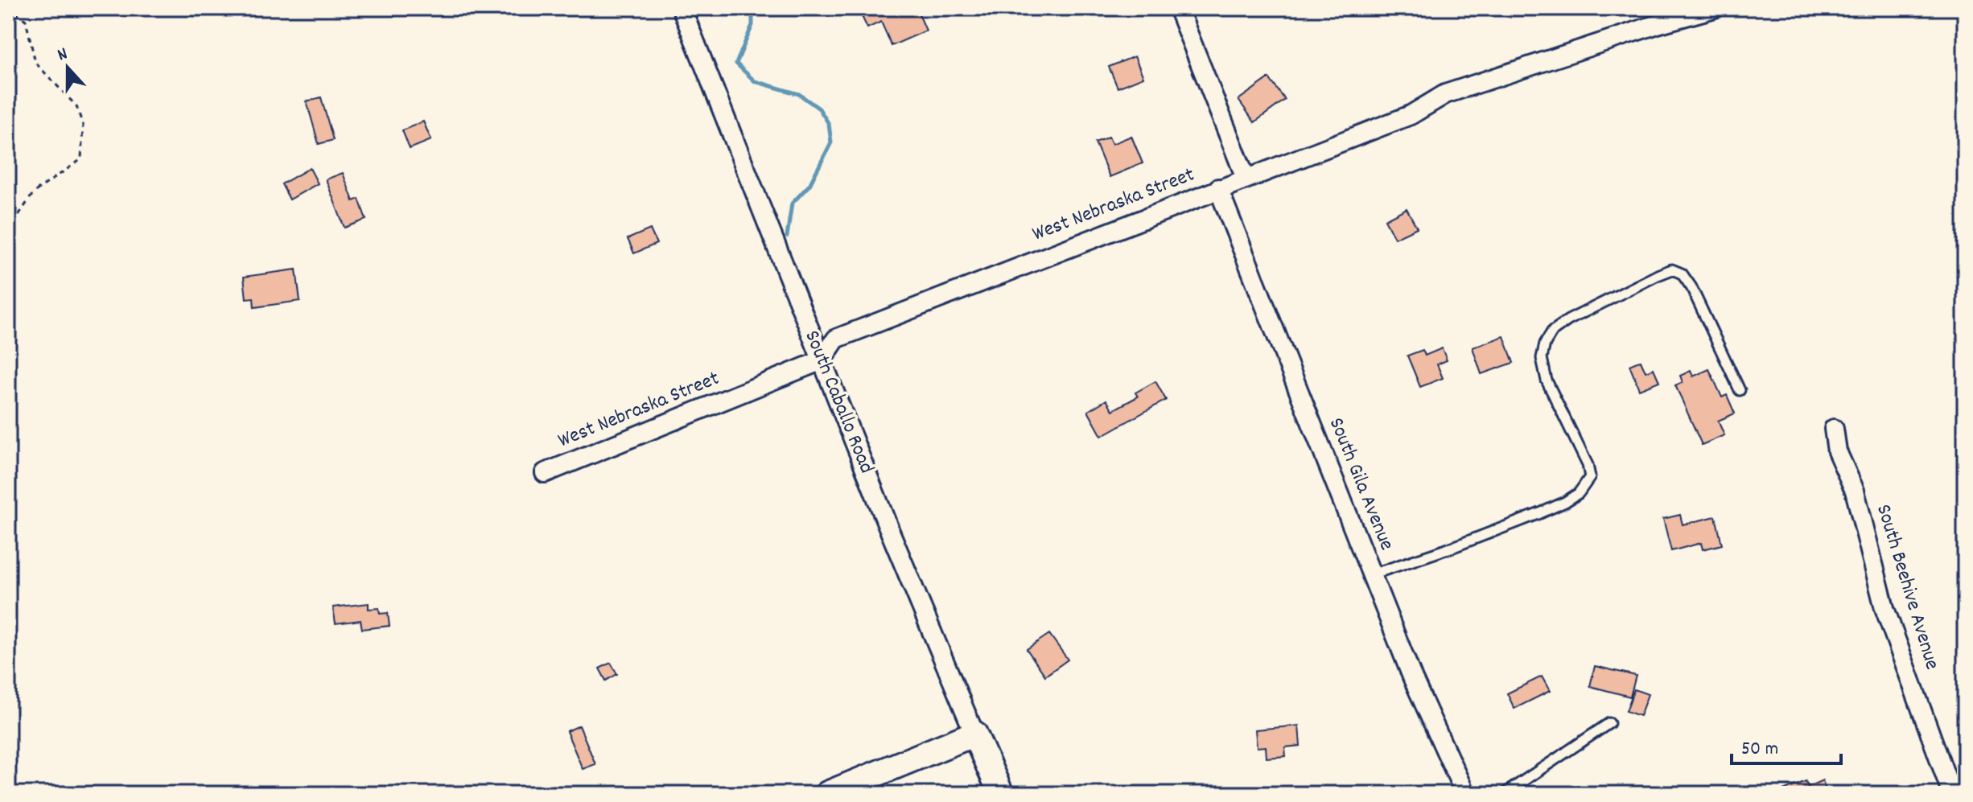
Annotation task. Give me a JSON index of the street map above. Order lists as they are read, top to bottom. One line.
{"streets":{"street":["West Nebraska Street","South Caballo Road","South Gila Avenue","South Beehive Avenue"]},"crossings":[["West Nebraska Street","South Caballo Road"],["West Nebraska Street","South Gila Avenue"]],"scale_bar":"50 m","north":"top"}
